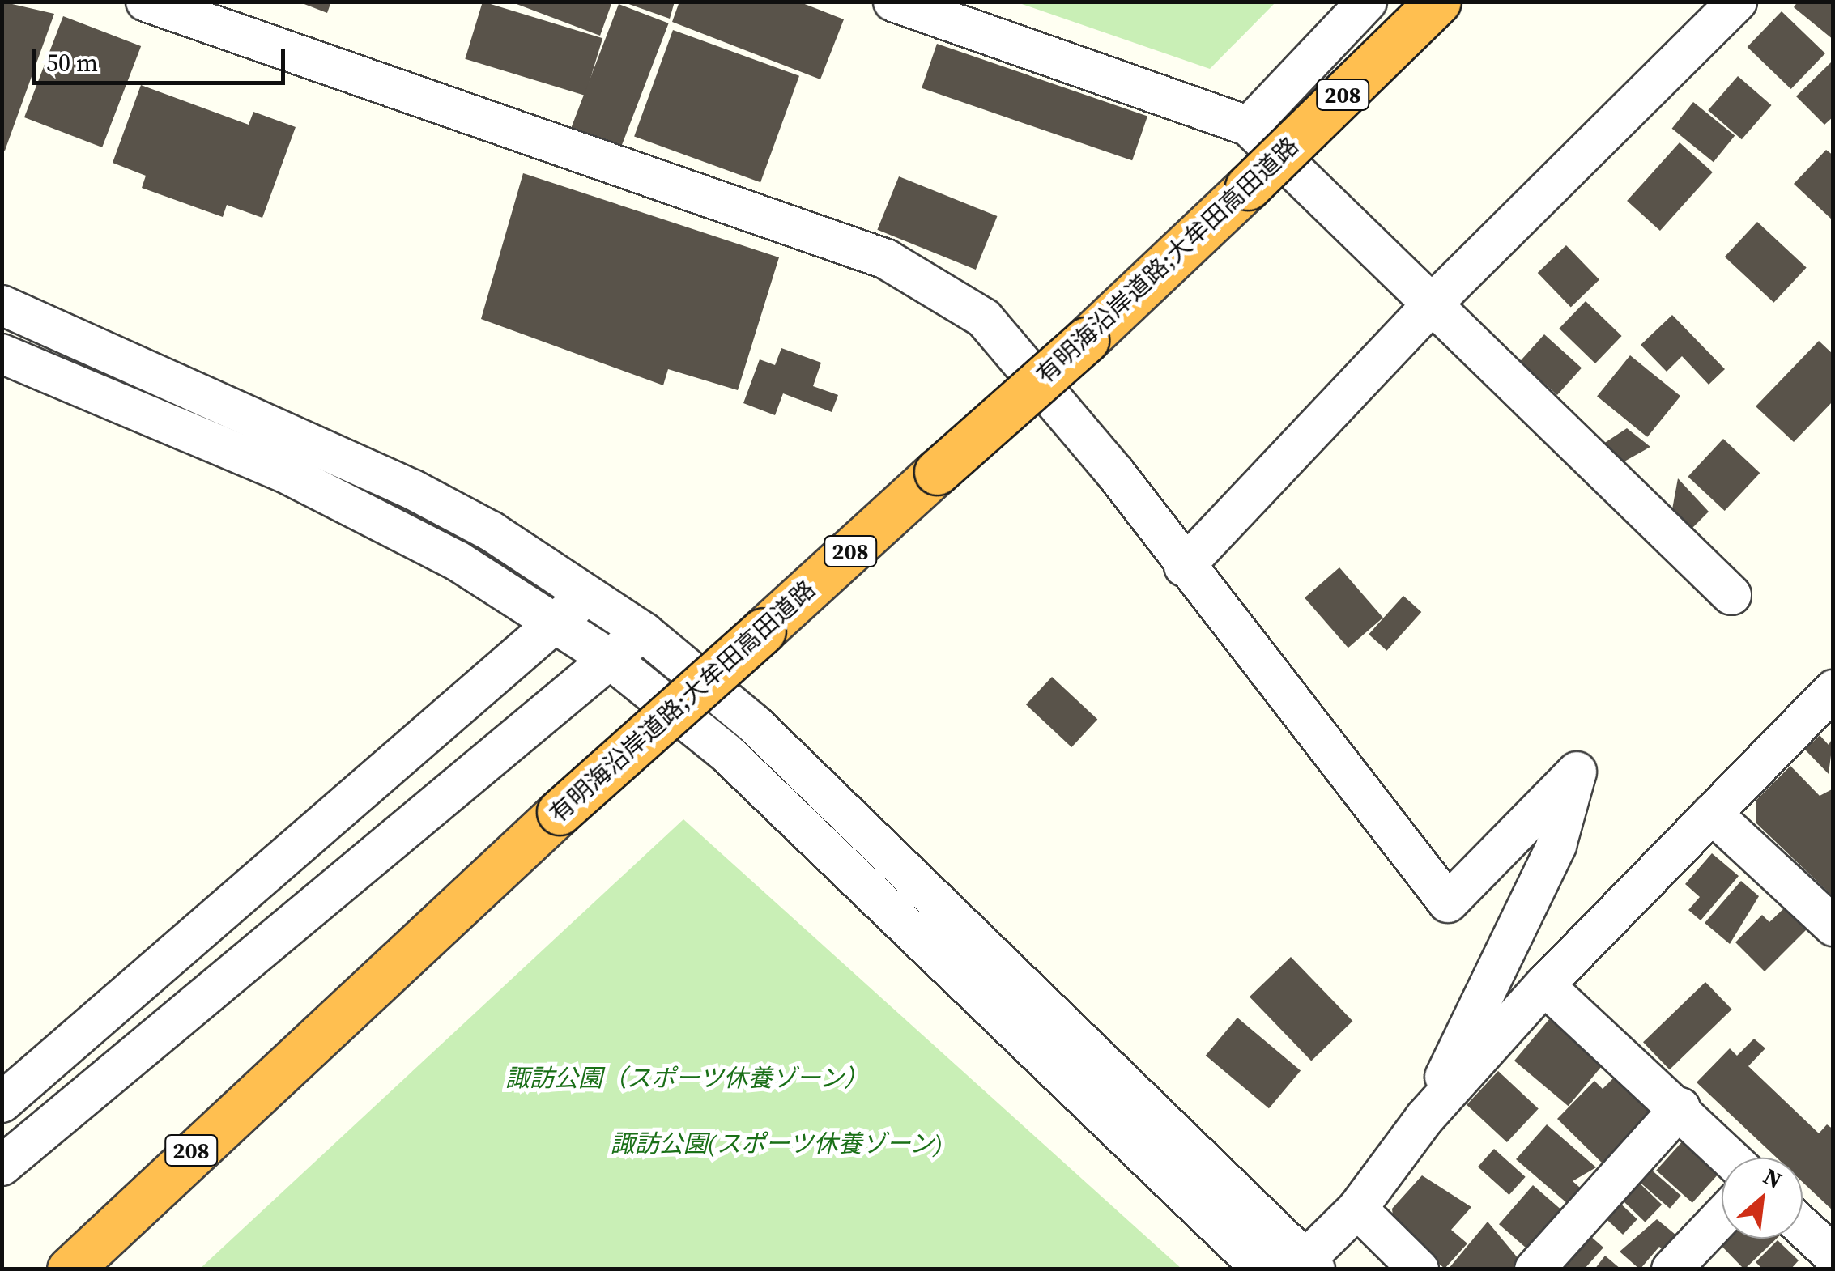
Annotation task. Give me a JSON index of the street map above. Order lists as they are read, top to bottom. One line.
{"streets":{"highway":["208","有明海沿岸道路;大牟田高田道路"]},"crossings":[["208","有明海沿岸道路;大牟田高田道路"]],"parks":["諏訪公園（スポーツ休養ゾーン）","諏訪公園(スポーツ休養ゾーン)"],"scale_bar":"50 m","north":"top right"}
